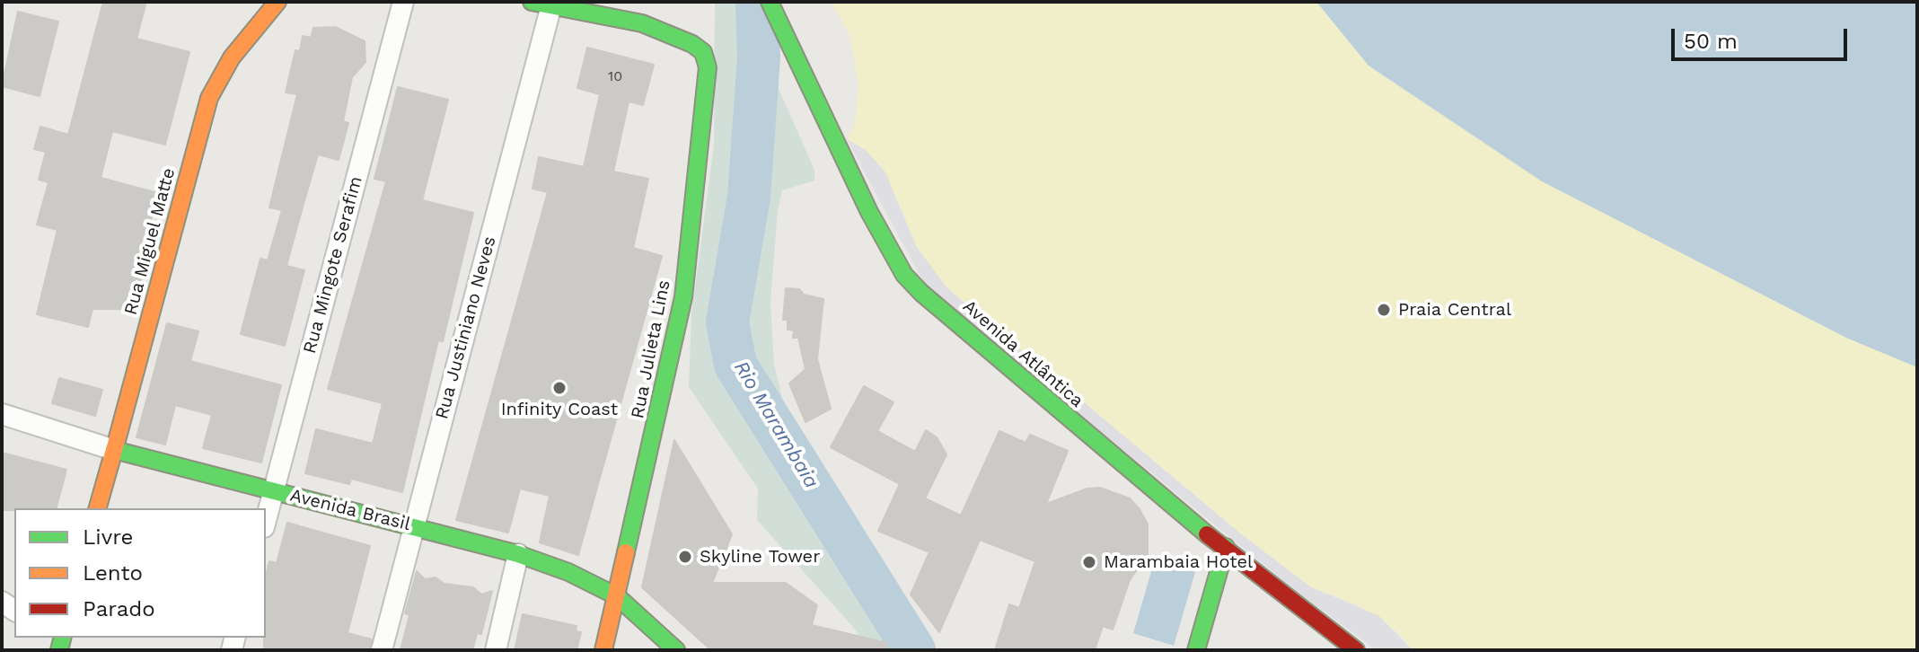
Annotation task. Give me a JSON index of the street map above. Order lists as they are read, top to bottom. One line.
{"streets":{"main road":["Rua Miguel Matte","Rua Julieta Lins","Avenida Atlântica","Avenida Brasil"],"street":["Rua Mingote Serafim","Rua Justiniano Neves"]},"crossings":[["Rua Miguel Matte","Avenida Brasil"],["Rua Mingote Serafim","Avenida Brasil"],["Rua Justiniano Neves","Rua Julieta Lins"],["Rua Justiniano Neves","Avenida Brasil"],["Rua Julieta Lins","Avenida Brasil"]],"water":["Rio Marambaia"],"places":["Praia Central","Infinity Coast","Skyline Tower","Marambaia Hotel"],"house_numbers":["10"],"legend":["Livre","Lento","Parado"],"scale_bar":"50 m"}
